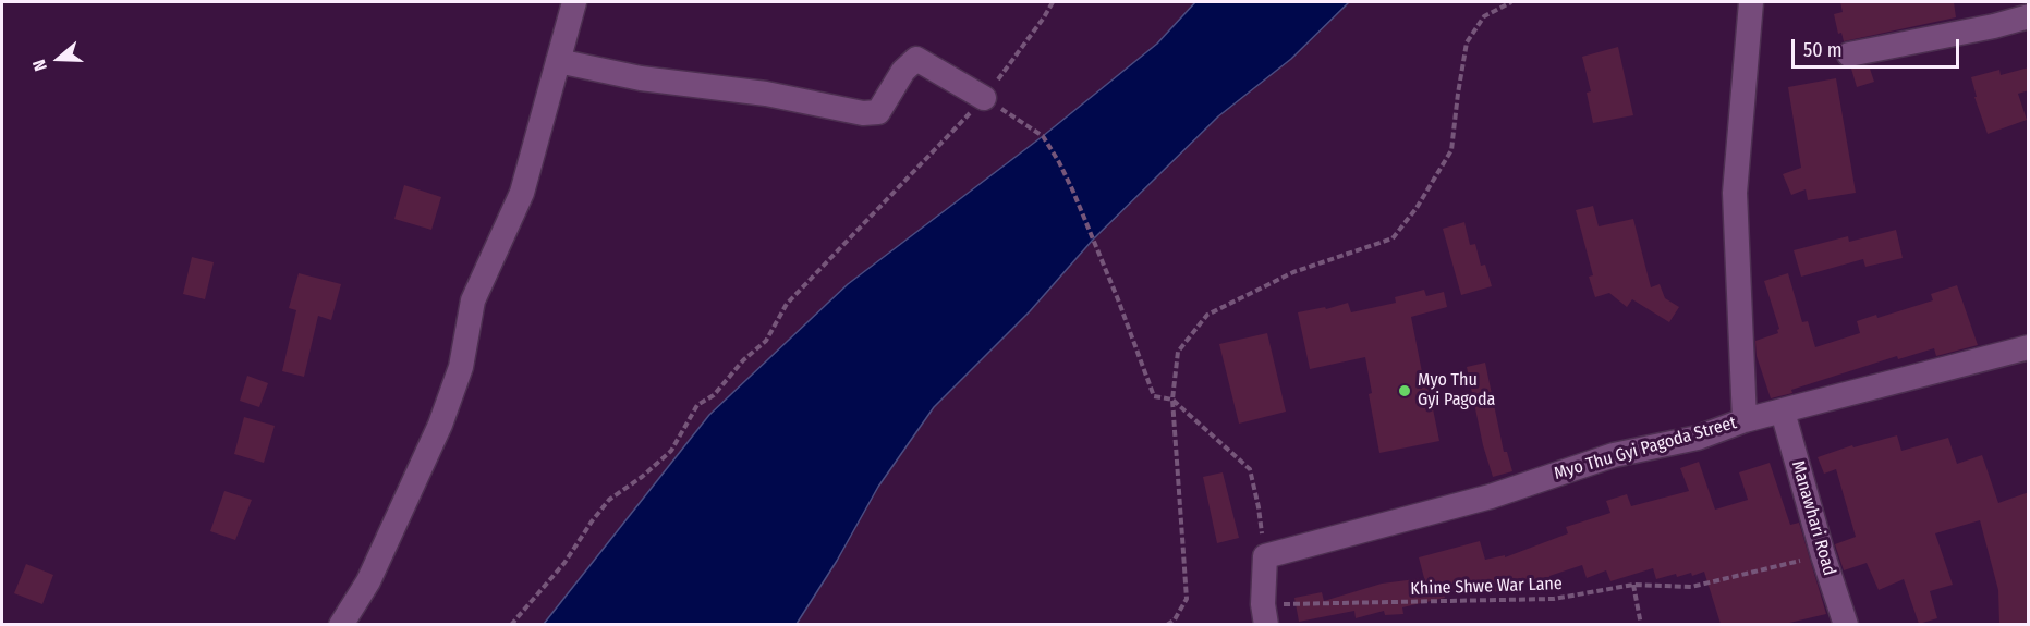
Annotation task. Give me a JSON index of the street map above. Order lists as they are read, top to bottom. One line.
{"streets":{"street":["Myo Thu Gyi Pagoda Street","Manawhari Road"],"path":["Khine Shwe War Lane"]},"crossings":[["Myo Thu Gyi Pagoda Street","Manawhari Road"],["Manawhari Road","Khine Shwe War Lane"]],"places":["Myo Thu Gyi Pagoda"],"scale_bar":"50 m","north":"left"}
